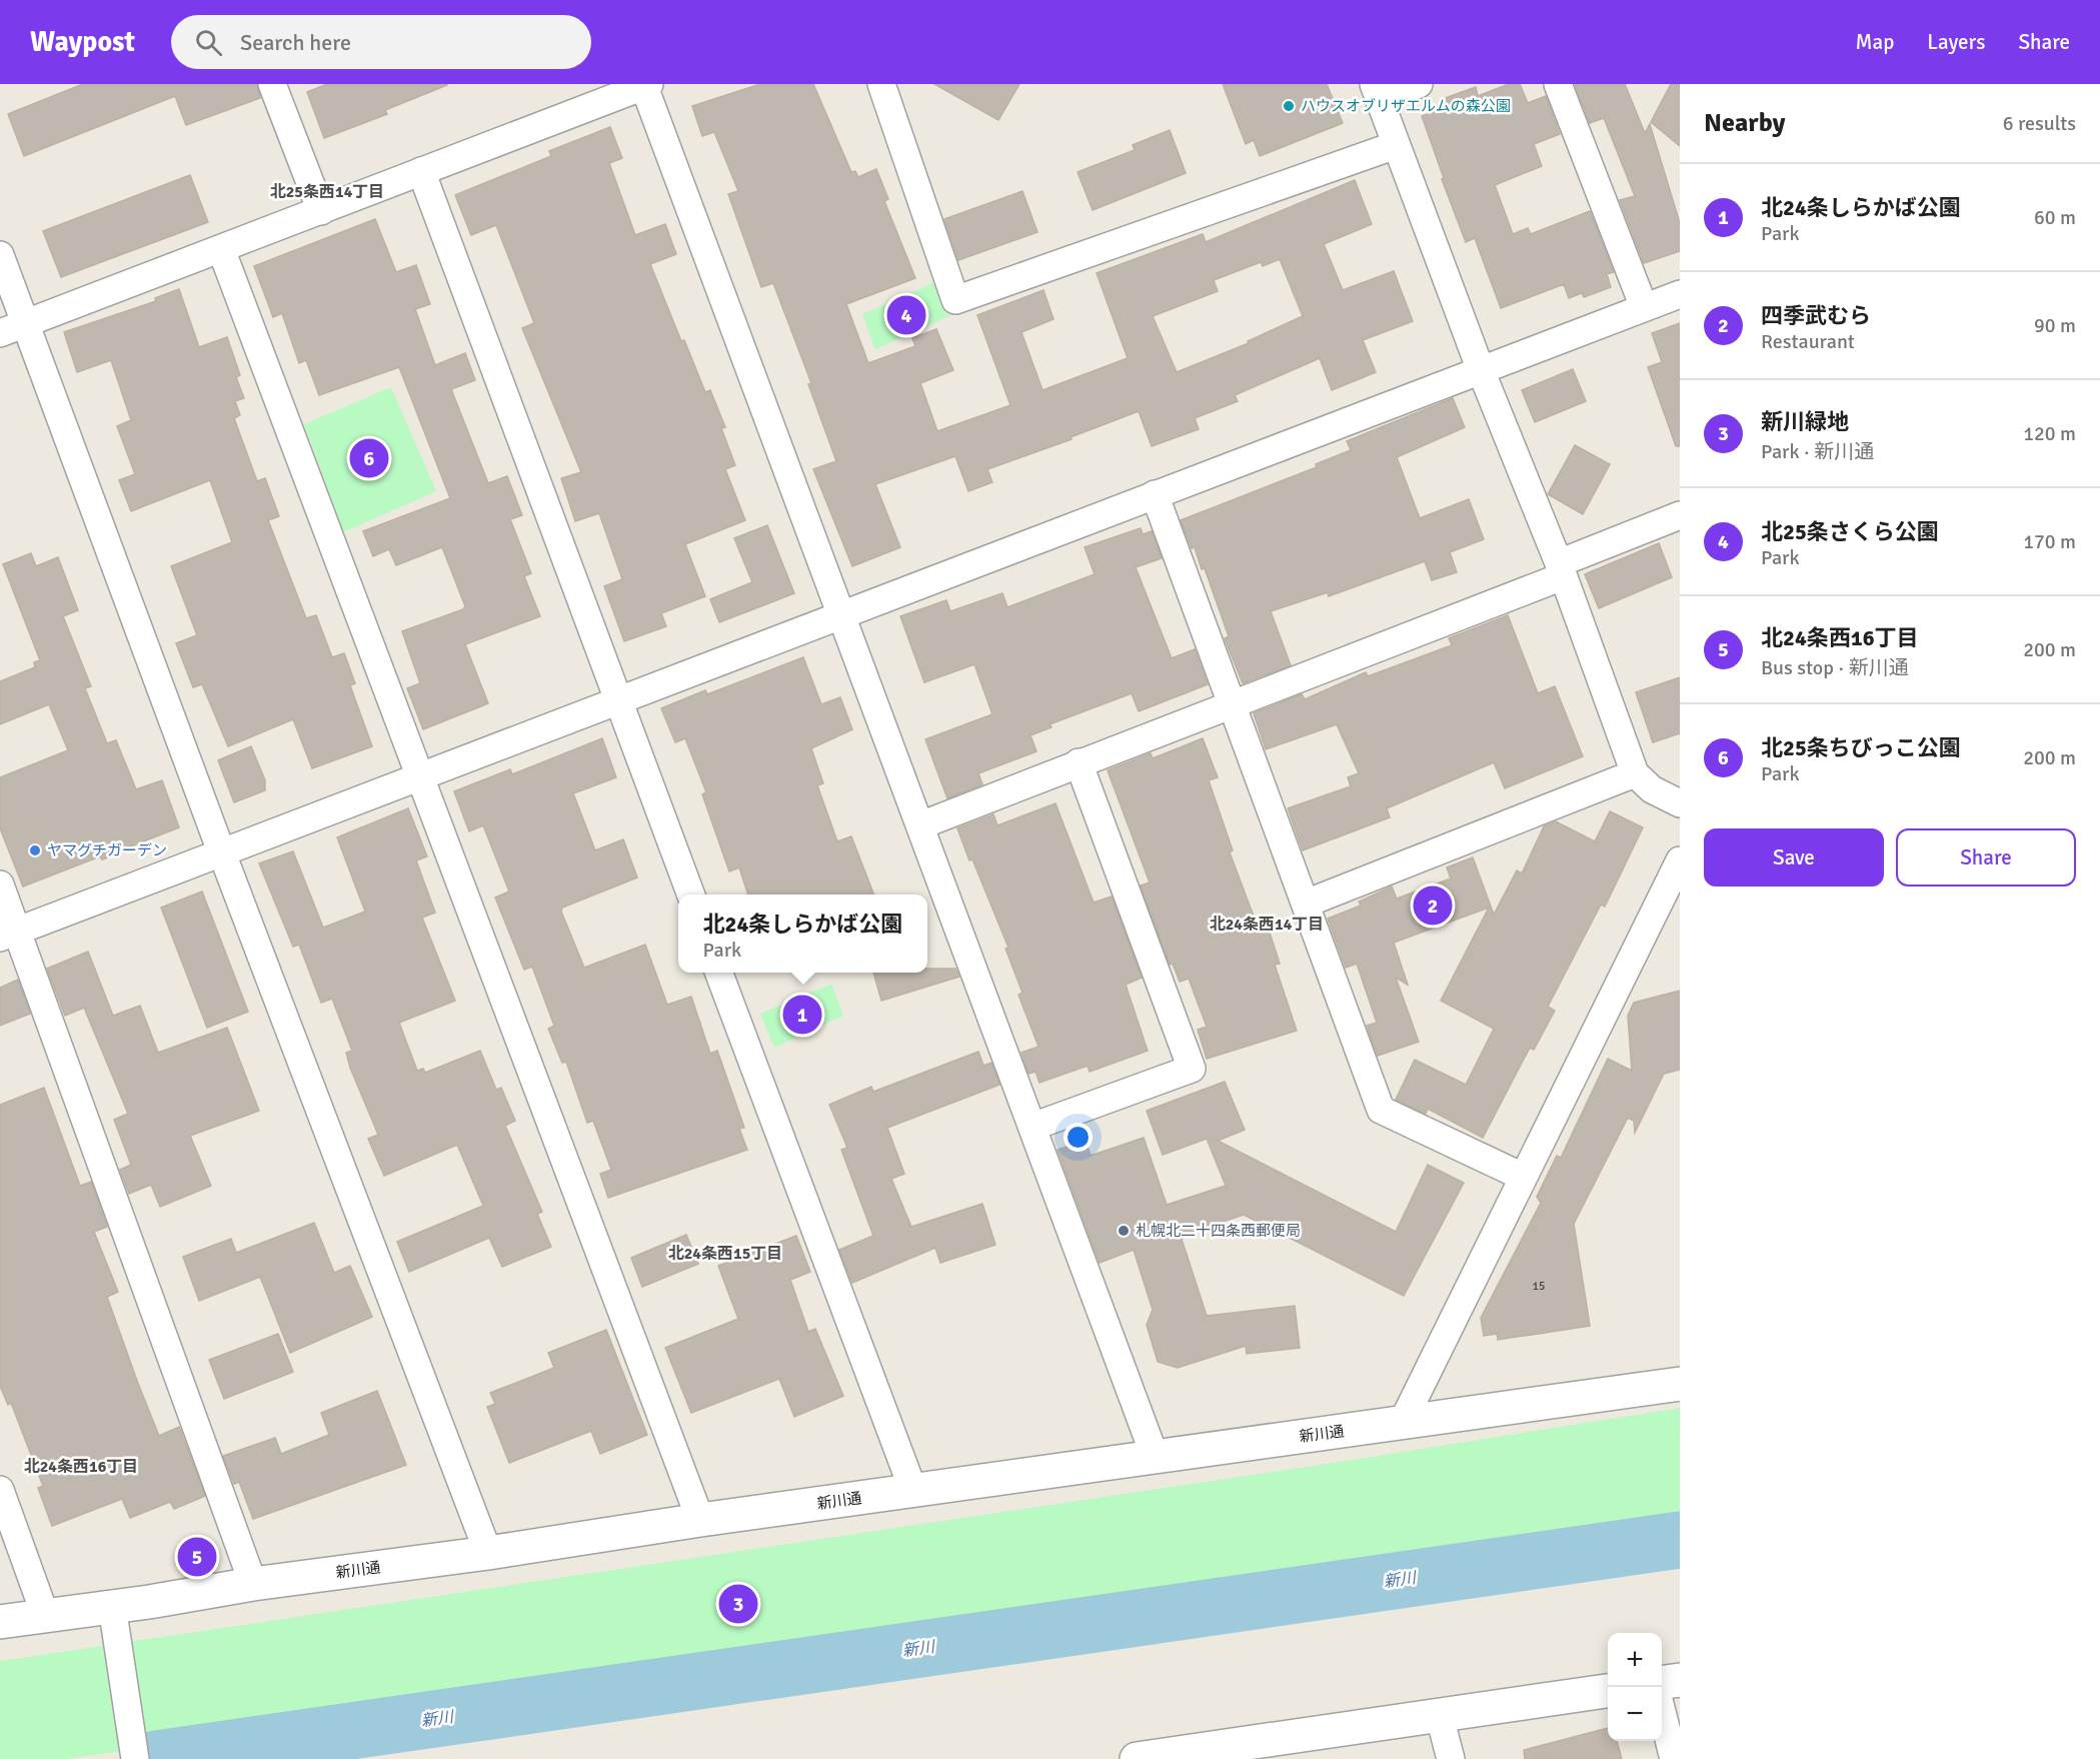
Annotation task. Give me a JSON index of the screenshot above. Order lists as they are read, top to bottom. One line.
{"streets":{"street":["新川通"]},"districts":["北25条西14丁目","北24条西14丁目","北24条西15丁目","北24条西16丁目"],"water":["新川"],"places":["ハウスオブリザエルムの森公園","ヤマグチガーデン","札幌北二十四条西郵便局"],"house_numbers":["15"],"page":{"header":"Waypost","search":"Search here","nav":["Map","Layers","Share"],"heading":["Nearby","6 results"],"list":[{"mark":"1","name":"北24条しらかば公園","note":"Park","value":"60 m"},{"mark":"2","name":"四季武むら","note":"Restaurant","value":"90 m"},{"mark":"3","name":"新川緑地","note":"Park · 新川通","value":"120 m"},{"mark":"4","name":"北25条さくら公園","note":"Park","value":"170 m"},{"mark":"5","name":"北24条西16丁目","note":"Bus stop · 新川通","value":"200 m"},{"mark":"6","name":"北25条ちびっこ公園","note":"Park","value":"200 m"}],"pins":["4","6","2","1","5","3"],"buttons":["Save","Share"],"popup":["北24条しらかば公園","Park"],"map_buttons":["+","−"]}}
